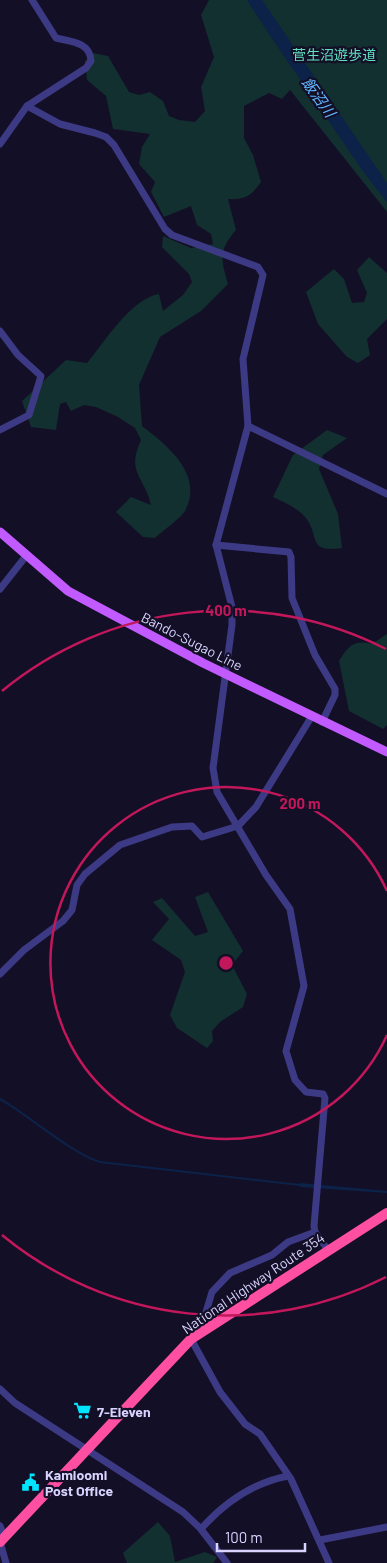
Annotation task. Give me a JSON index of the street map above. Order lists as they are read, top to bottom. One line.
{"streets":{"highway":["National Highway Route 354"],"main road":["Bando-Sugao Line"]},"water":["飯沼川"],"parks":["菅生沼遊歩道"],"places":{"supermarket":["7-Eleven"],"public building":["Kamioomi Post Office"]},"scale_bar":"100 m","rings":["400 m","200 m"]}
